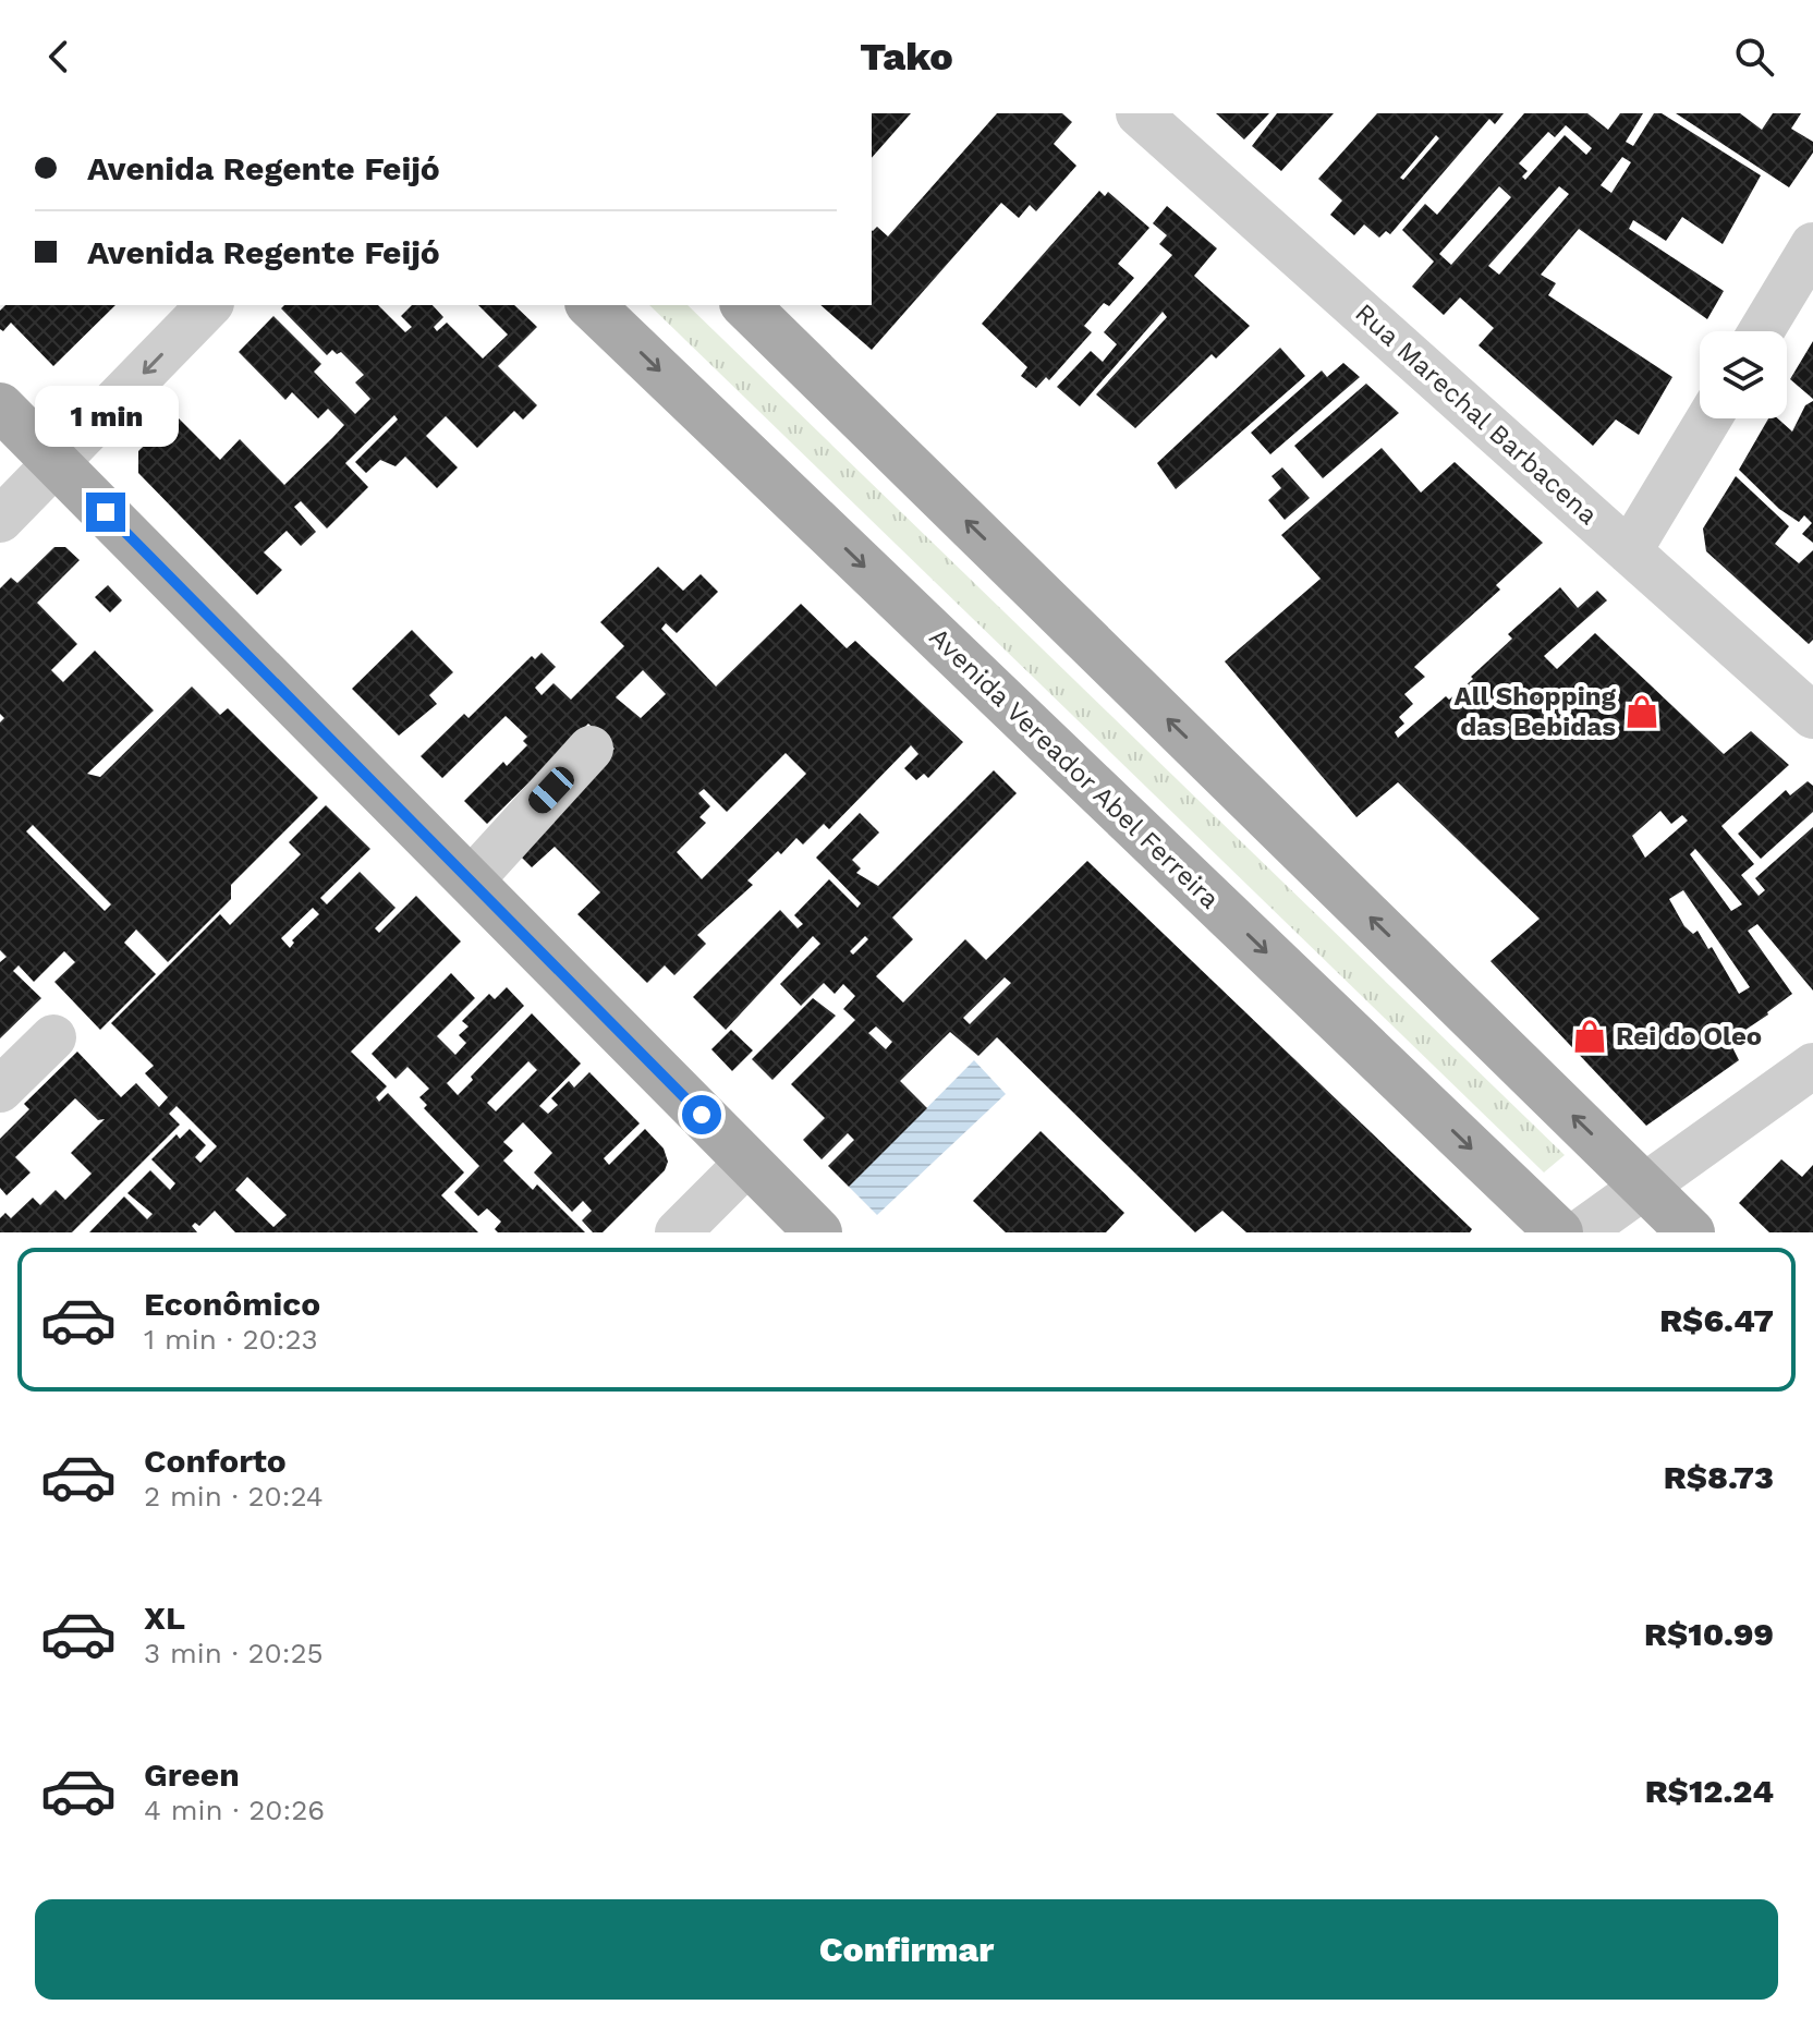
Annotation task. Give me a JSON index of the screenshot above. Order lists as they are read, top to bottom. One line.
{"streets":{"main road":["Avenida Vereador Abel Ferreira"],"street":["Rua Marechal Barbacena"]},"places":{"shop":["All Shopping das Bebidas","Rei do Oleo"]},"page":{"header":"Tako","banner":["Avenida Regente Feijó","Avenida Regente Feijó"],"bubble":"1 min","list":[{"name":"Econômico","note":"1 min · 20:23","value":"R$6.47"},{"name":"Conforto","note":"2 min · 20:24","value":"R$8.73"},{"name":"XL","note":"3 min · 20:25","value":"R$10.99"},{"name":"Green","note":"4 min · 20:26","value":"R$12.24"}],"buttons":"Confirmar"}}
